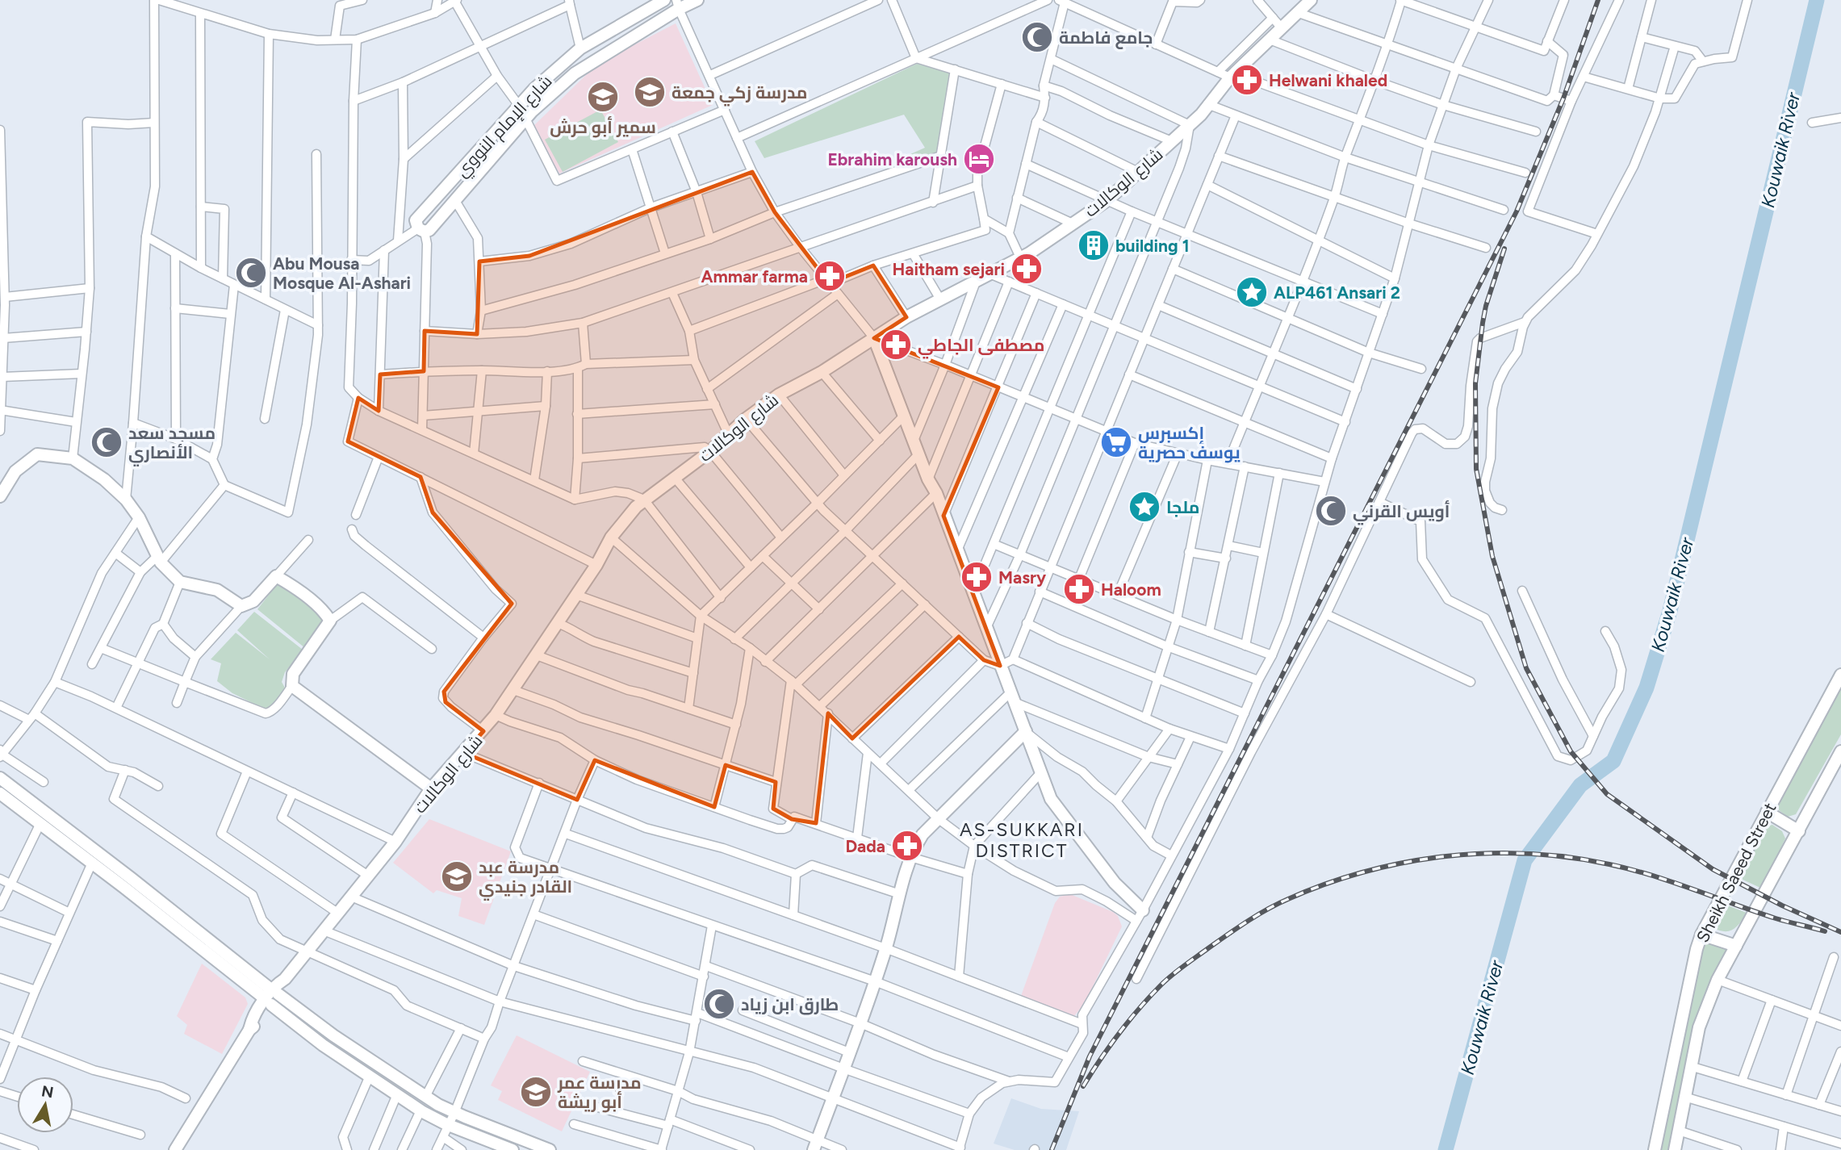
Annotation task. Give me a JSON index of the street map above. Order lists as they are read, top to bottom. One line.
{"streets":{"street":["شارع الإمام النووي","شارع الوكالات","Sheikh Saeed Street"]},"districts":["AS-SUKKARI DISTRICT"],"water":["Kouwaik River"],"places":{"mosque":["جامع فاطمة","Abu Mousa Mosque Al-Ashari","مسجد سعد الأنصاري","أويس القرني","طارق ابن زياد"],"pharmacy":["Helwani khaled","Haitham sejari","Ammar farma","مصطفى الجاطي","Masry","Haloom","Dada"],"school or university":["مدرسة زكي جمعة","سمير أبو حرش","مدرسة عبد القادر جنيدي","مدرسة عمر أبو ريشة"],"hotel":["Ebrahim karoush"],"building":["building 1"],"place":["ALP461 Ansari 2","ملجا"],"supermarket":["إكسبرس يوسف حصرية"]},"north":"top"}
